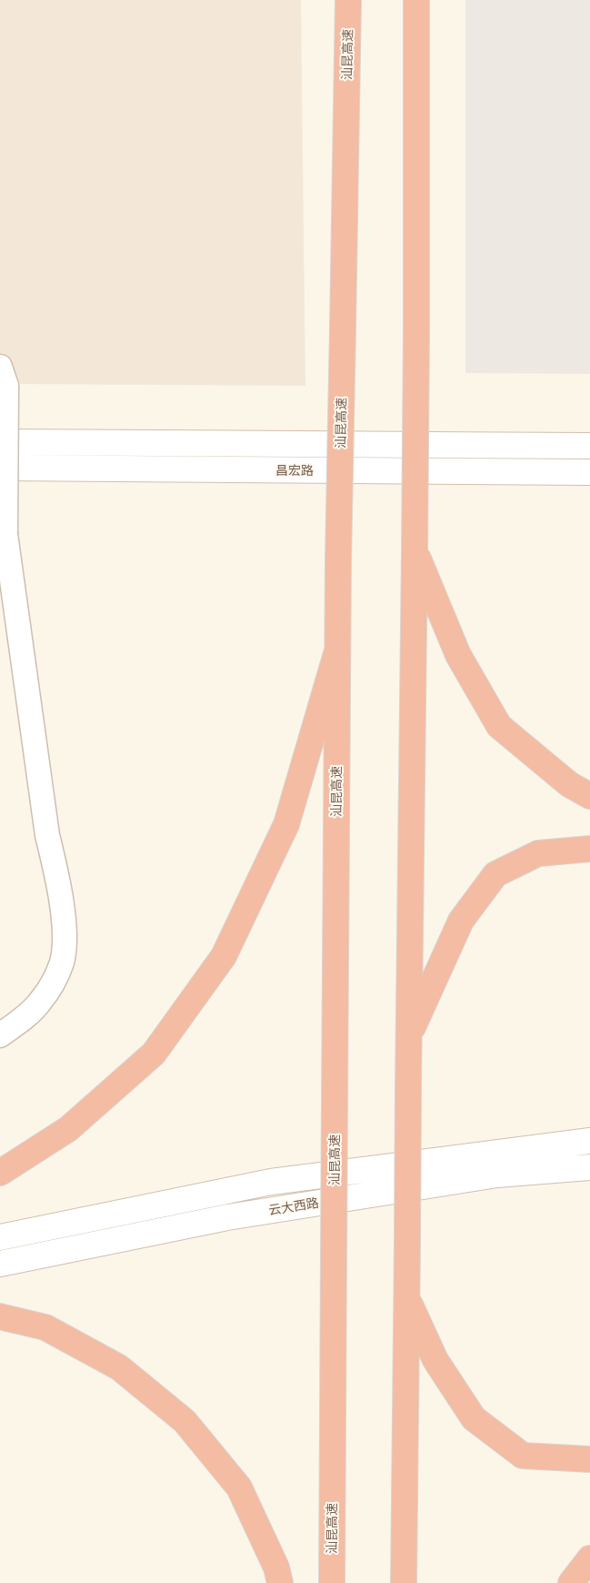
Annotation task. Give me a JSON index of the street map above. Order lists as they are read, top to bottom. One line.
{"streets":{"highway":["汕昆高速"],"main road":["昌宏路","云大西路"]}}
